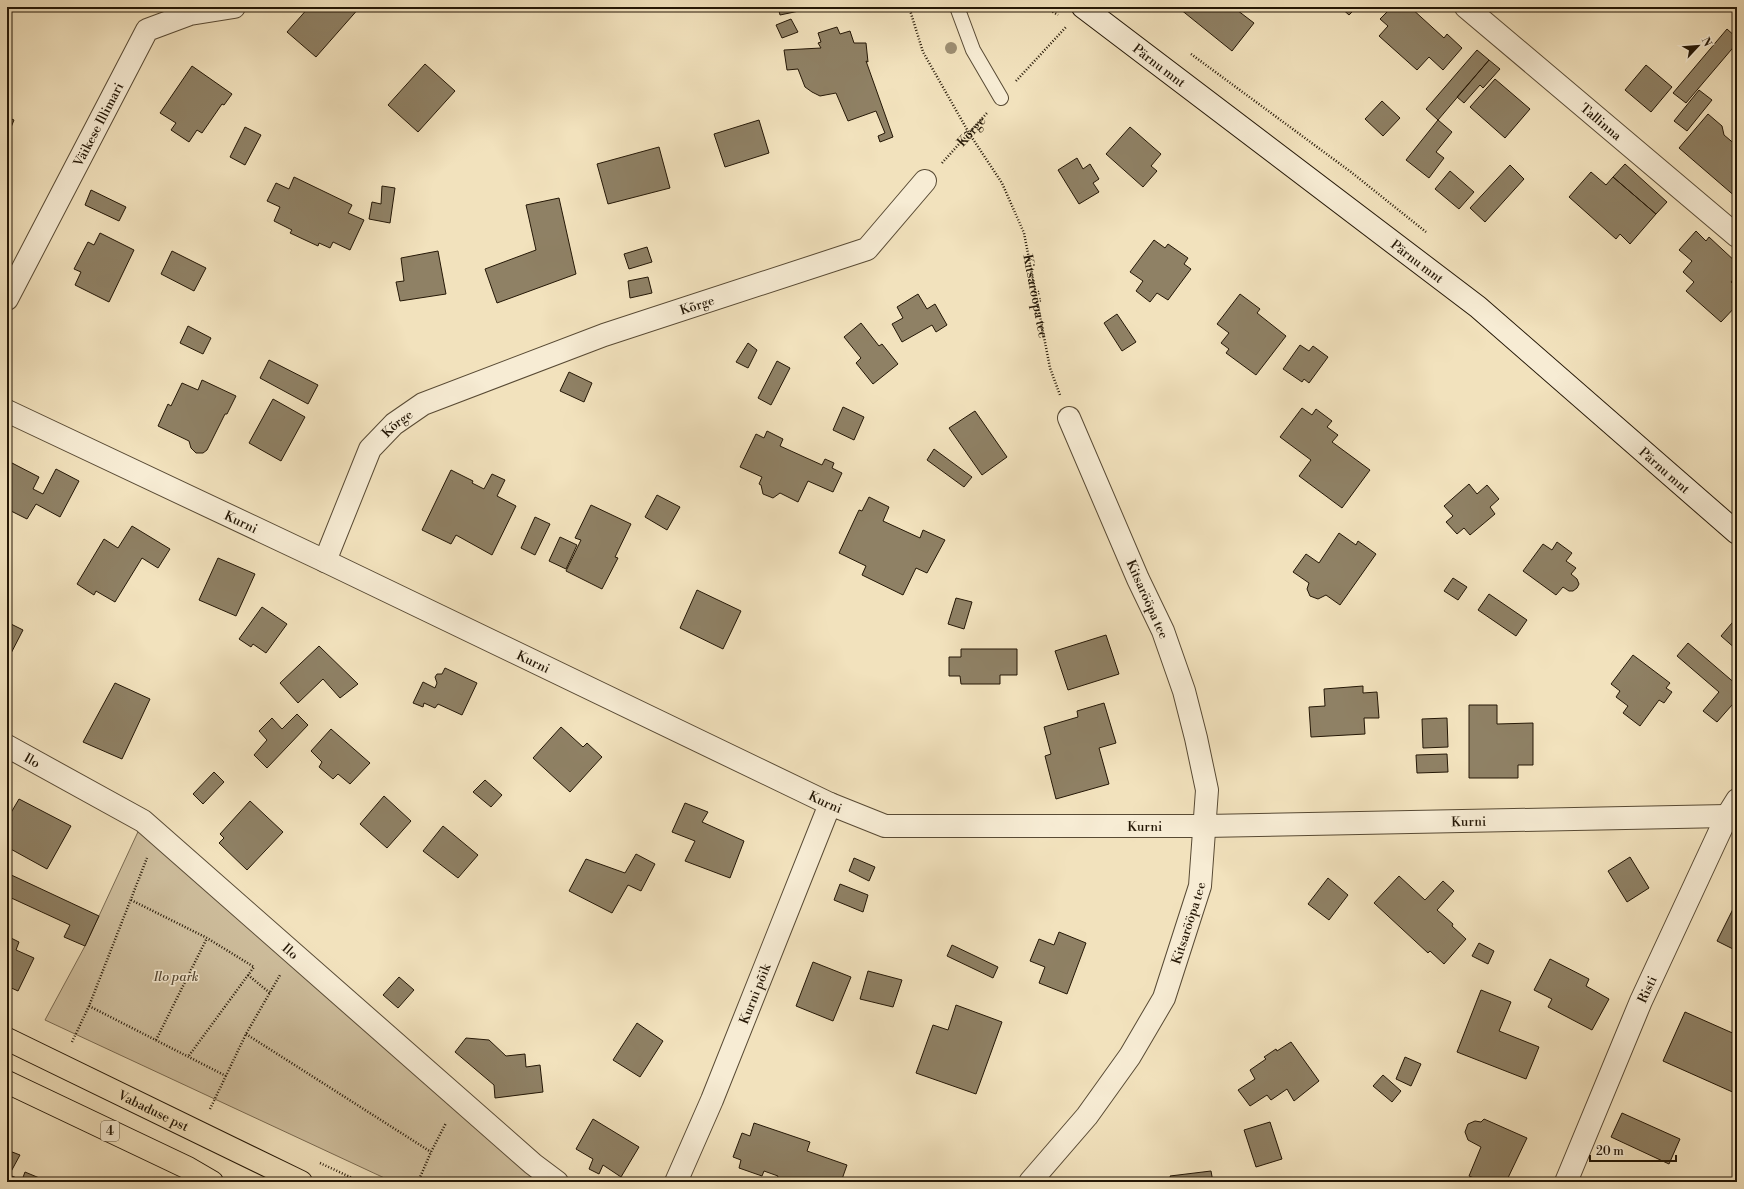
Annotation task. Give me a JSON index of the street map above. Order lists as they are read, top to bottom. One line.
{"streets":{"highway":["Vabaduse pst","4"],"street":["Pärnu mnt","Tallinna","Väikese Illimari","Kõrge","Kitsarööpa tee","Kurni","Ilo","Risti","Kurni põik"]},"crossings":[["Pärnu mnt","Kõrge"],["Kõrge","Kitsarööpa tee"],["Kõrge","Kurni"],["Kitsarööpa tee","Kurni"],["Kurni","Risti"],["Kurni","Kurni põik"]],"parks":["Ilo park"],"scale_bar":"20 m","north":"top right"}
